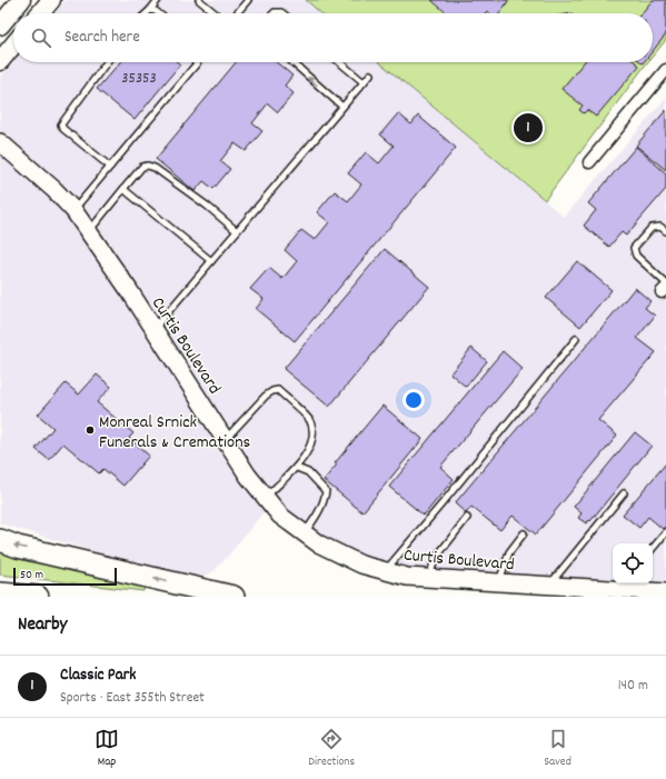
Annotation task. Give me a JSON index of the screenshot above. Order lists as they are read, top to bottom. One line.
{"streets":{"street":["Curtis Boulevard"]},"places":["Monreal Srnick Funerals & Cremations"],"house_numbers":["35353"],"scale_bar":"50 m","page":{"search":"Search here","pins":"1","scale":"50 m","heading":"Nearby","list":[{"mark":"1","name":"Classic Park","note":"Sports · East 355th Street","value":"140 m"}],"nav":["Map","Directions","Saved"]}}
